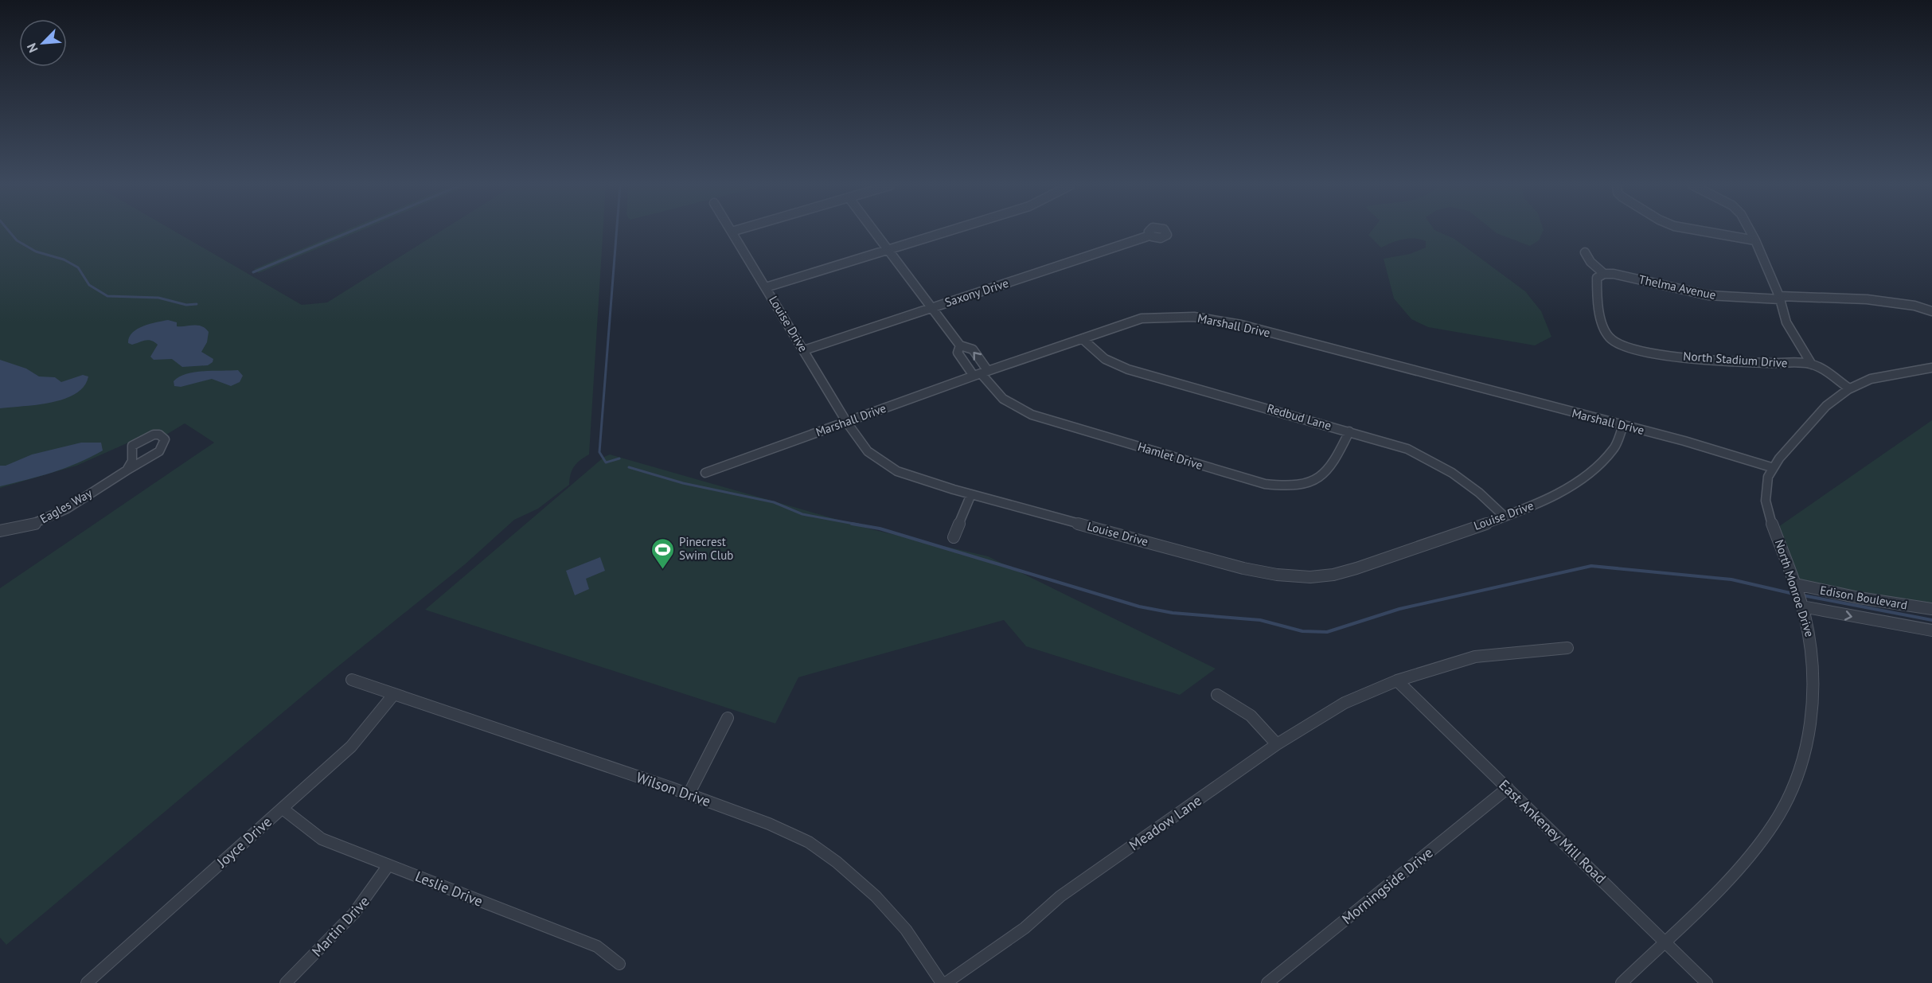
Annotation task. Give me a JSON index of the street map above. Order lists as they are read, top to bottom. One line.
{"streets":{"street":["Thelma Avenue","Saxony Drive","Louise Drive","Marshall Drive","North Stadium Drive","Redbud Lane","Hamlet Drive","Eagles Way","North Monroe Drive","Edison Boulevard","Wilson Drive","Meadow Lane","East Ankeney Mill Road","Joyce Drive","Morningside Drive","Leslie Drive","Martin Drive"]},"crossings":[["Thelma Avenue","North Stadium Drive"],["Saxony Drive","Louise Drive"],["Saxony Drive","Hamlet Drive"],["Louise Drive","Marshall Drive"],["Louise Drive","Redbud Lane"],["Marshall Drive","Redbud Lane"],["Marshall Drive","Hamlet Drive"],["Marshall Drive","North Monroe Drive"],["Redbud Lane","Hamlet Drive"],["North Monroe Drive","Edison Boulevard"],["North Monroe Drive","East Ankeney Mill Road"],["Wilson Drive","Joyce Drive"],["Meadow Lane","East Ankeney Mill Road"],["East Ankeney Mill Road","Morningside Drive"],["Joyce Drive","Leslie Drive"],["Leslie Drive","Martin Drive"]],"places":{"sports":["Pinecrest Swim Club"]},"north":"bottom left"}
